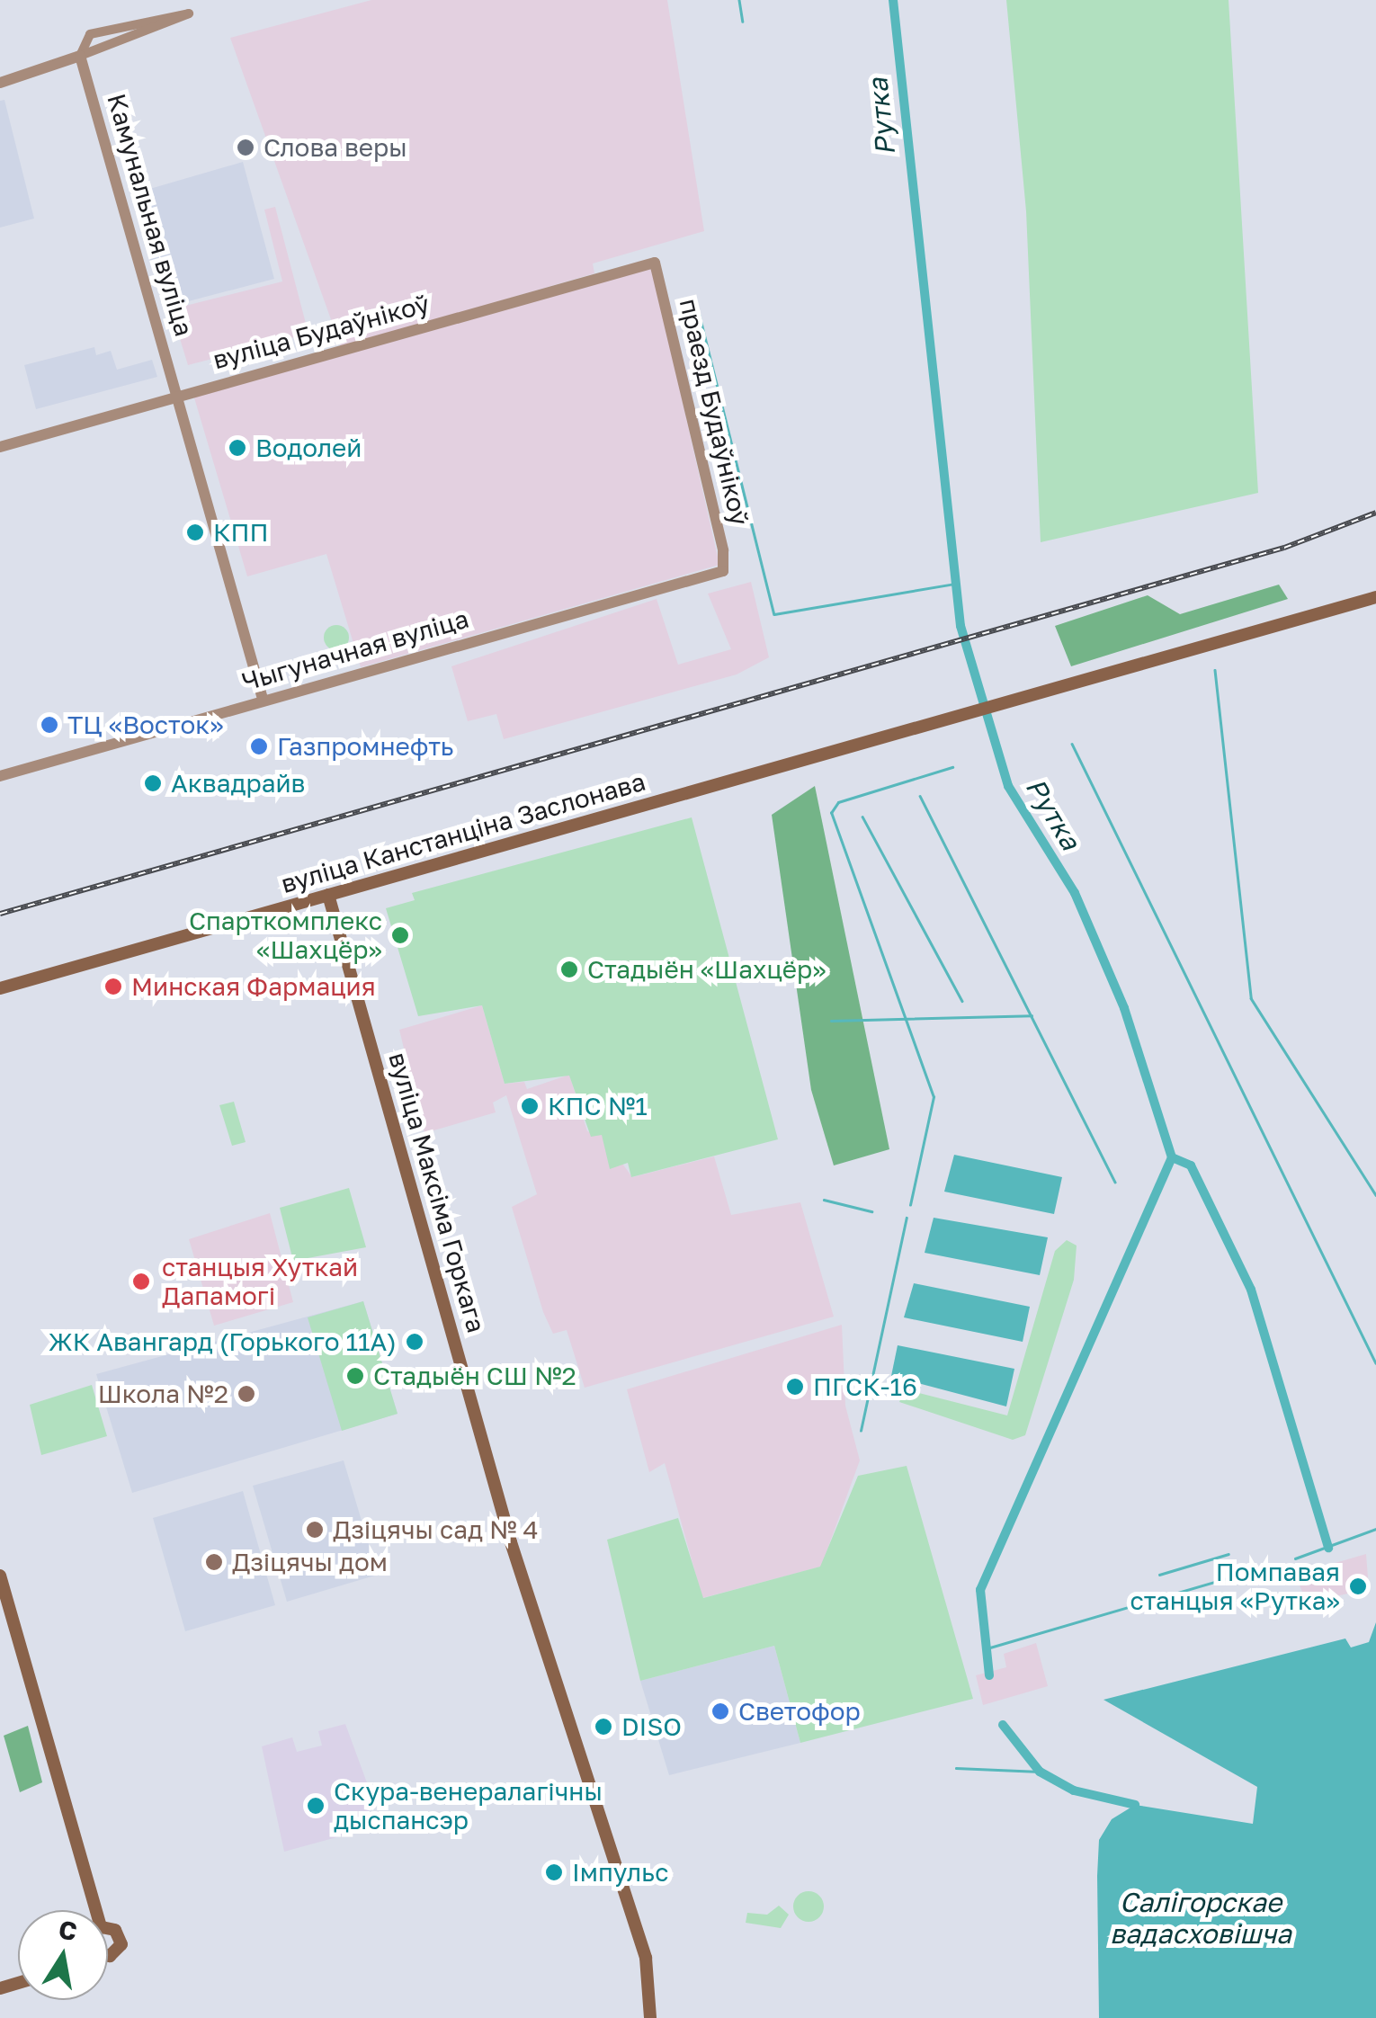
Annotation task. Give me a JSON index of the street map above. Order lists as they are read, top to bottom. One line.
{"streets":{"main road":["вуліца Канстанціна Заслонава","вуліца Максіма Горкага"],"street":["Камунальная вуліца","вуліца Будаўнікоў","праезд Будаўнікоў","Чыгуначная вуліца"]},"crossings":[["Камунальная вуліца","вуліца Будаўнікоў"],["Камунальная вуліца","Чыгуначная вуліца"],["вуліца Будаўнікоў","праезд Будаўнікоў"],["праезд Будаўнікоў","Чыгуначная вуліца"],["вуліца Канстанціна Заслонава","вуліца Максіма Горкага"]],"water":["Рутка","Салігорскае вадасховішча"],"places":["Слова веры","Водолей","КПП","ТЦ «Восток»","Газпромнефть","Аквадрайв","Спарткомплекс «Шахцёр»","Стадыён «Шахцёр»","Минская Фармация","КПС №1","станцыя Хуткай Дапамогі","ЖК Авангард (Горького 11А)","Стадыён СШ №2","ПГСК-16","Школа №2","Дзіцячы сад № 4","Дзіцячы дом","Помпавая станцыя «Рутка»","Светофор","DISO","Скура-венералагічны дыспансэр","Імпульс"],"north":"top"}
